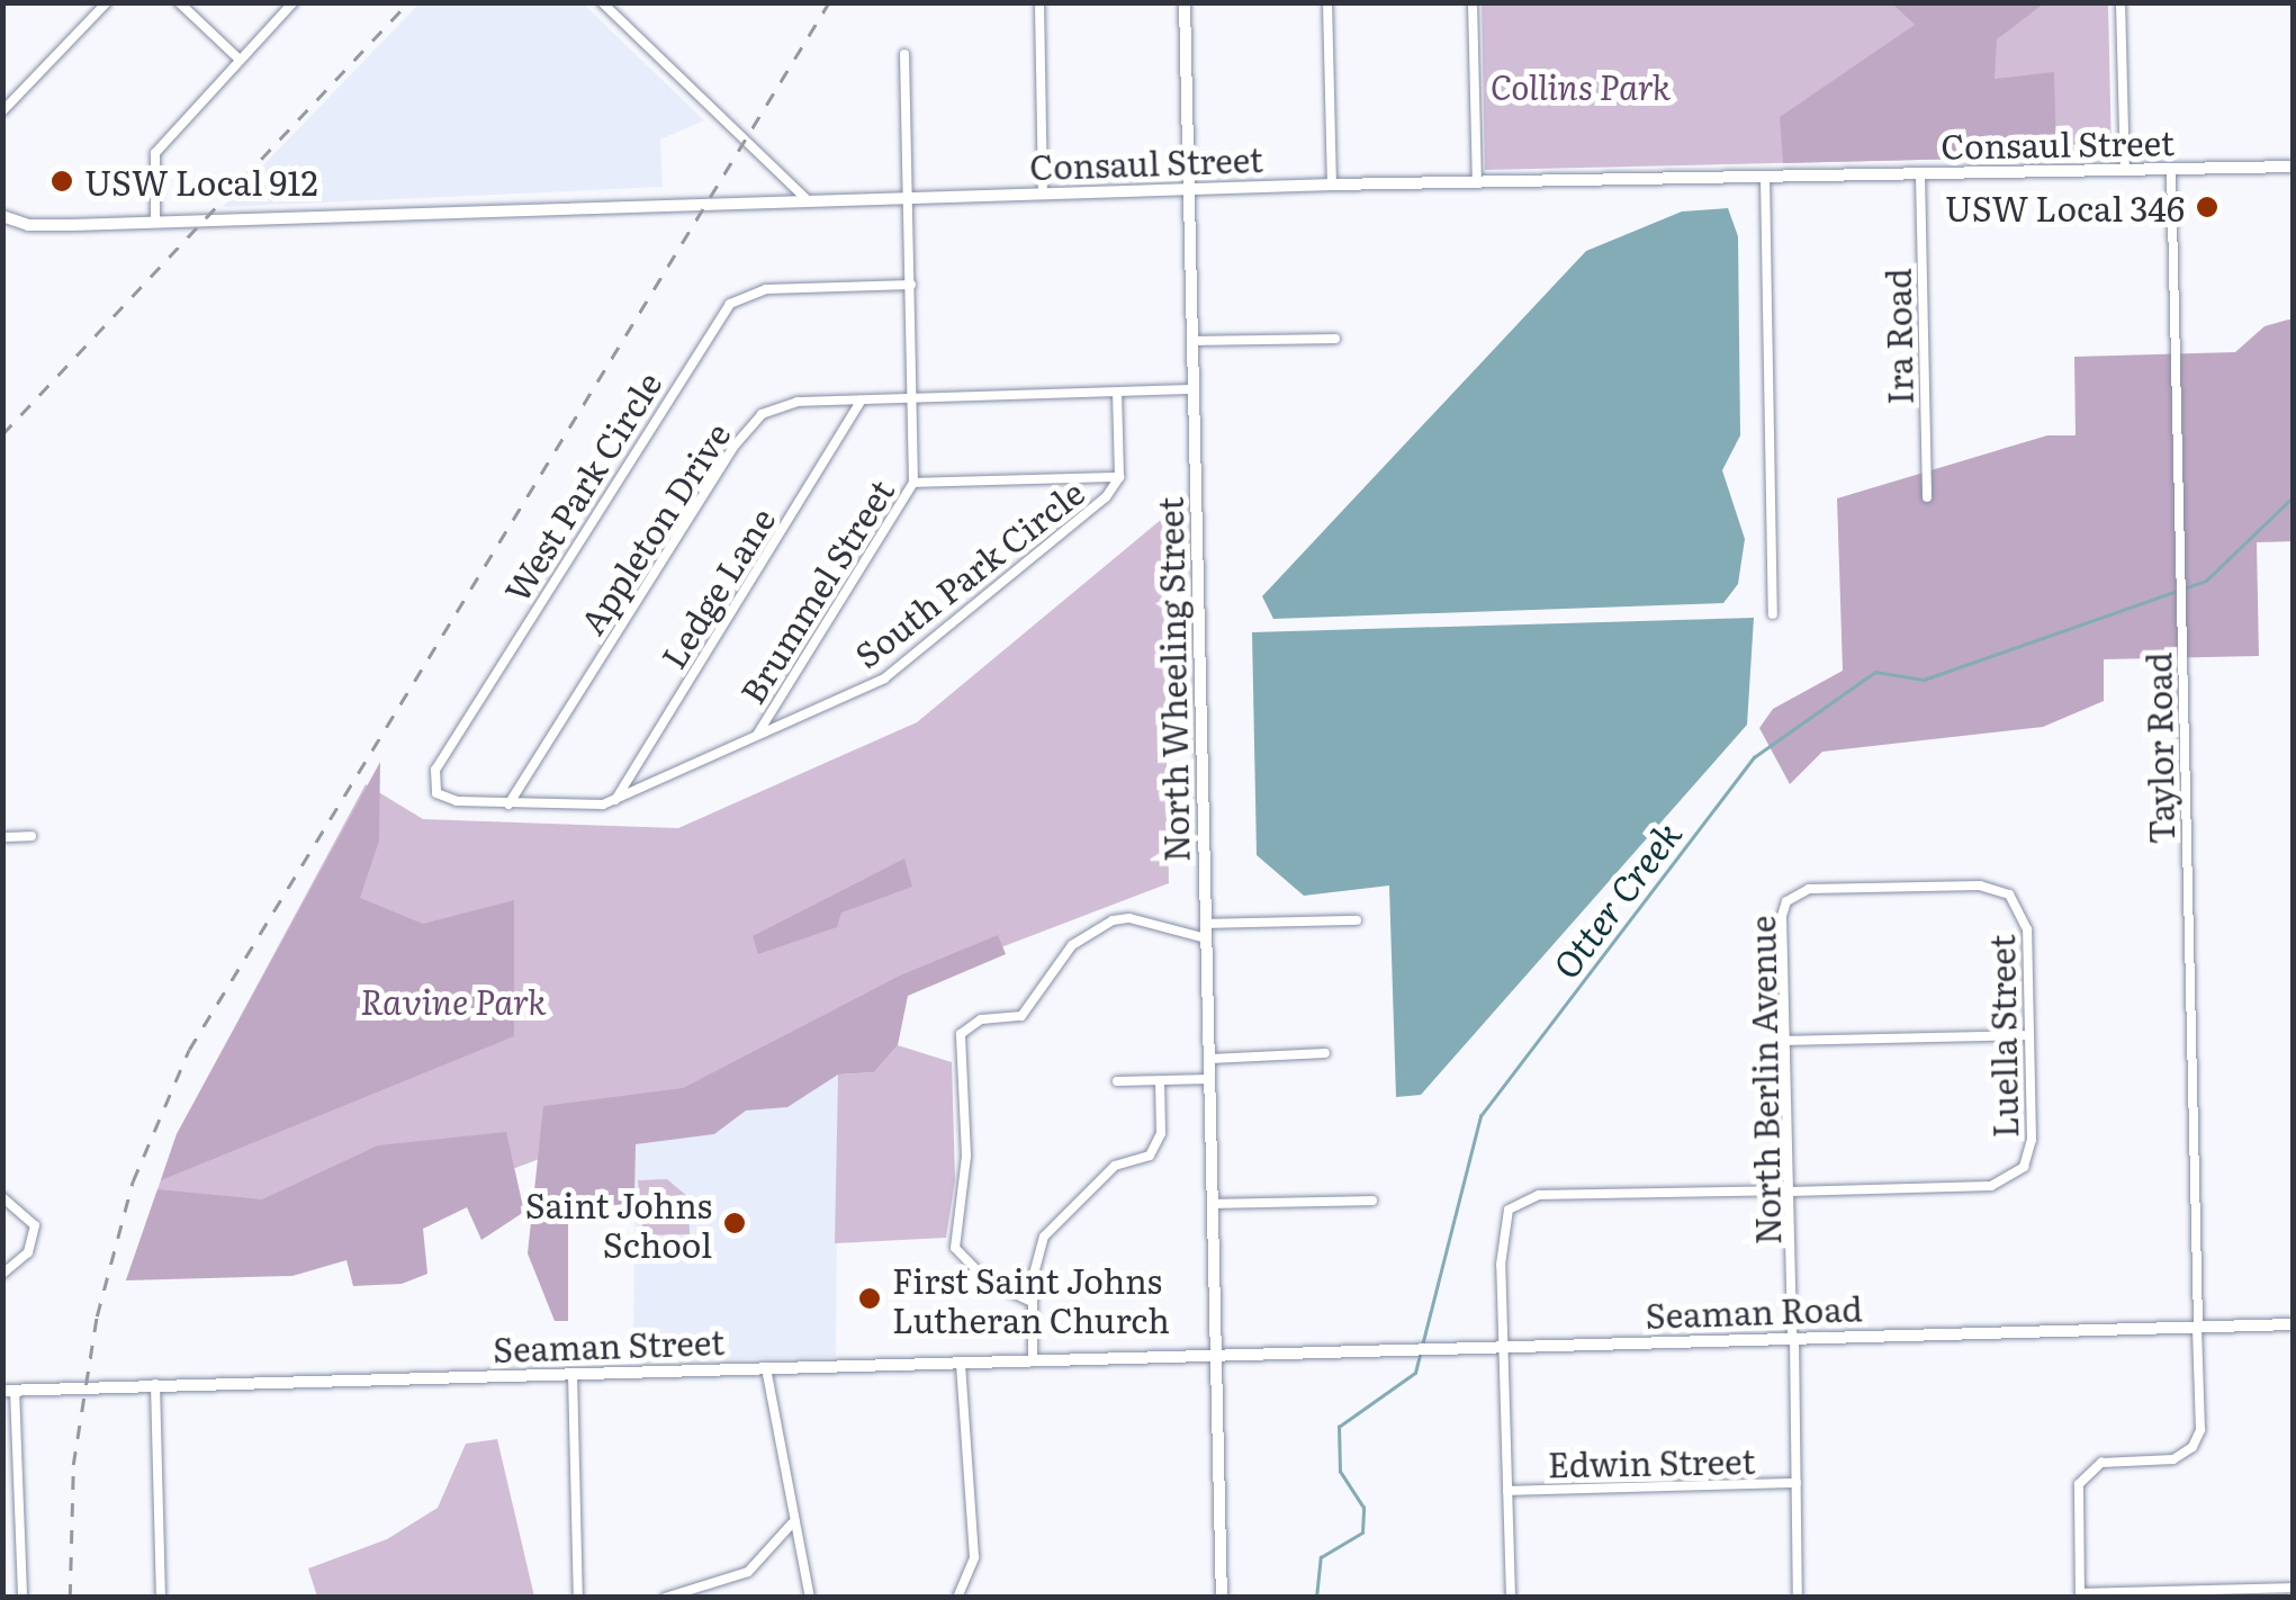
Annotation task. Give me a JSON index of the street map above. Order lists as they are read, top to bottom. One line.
{"streets":{"street":["Consaul Street","Ira Road","West Park Circle","Appleton Drive","South Park Circle","Ledge Lane","Brummel Street","North Wheeling Street","Taylor Road","Luella Street","North Berlin Avenue","Seaman Road","Seaman Street","Edwin Street"]},"crossings":[["Consaul Street","Ira Road"],["Consaul Street","Brummel Street"],["Consaul Street","North Wheeling Street"],["Consaul Street","Taylor Road"],["West Park Circle","Appleton Drive"],["West Park Circle","South Park Circle"],["West Park Circle","Brummel Street"],["Appleton Drive","South Park Circle"],["Appleton Drive","Ledge Lane"],["Appleton Drive","Brummel Street"],["Appleton Drive","North Wheeling Street"],["South Park Circle","Ledge Lane"],["South Park Circle","Brummel Street"],["North Wheeling Street","Seaman Road"],["North Wheeling Street","Seaman Street"],["Taylor Road","Seaman Road"],["Luella Street","North Berlin Avenue"],["North Berlin Avenue","Seaman Road"],["North Berlin Avenue","Edwin Street"],["Seaman Road","Seaman Street"]],"water":["Otter Creek"],"parks":["Collins Park","Ravine Park"],"places":["USW Local 912","USW Local 346","Saint Johns School","First Saint Johns Lutheran Church"]}
